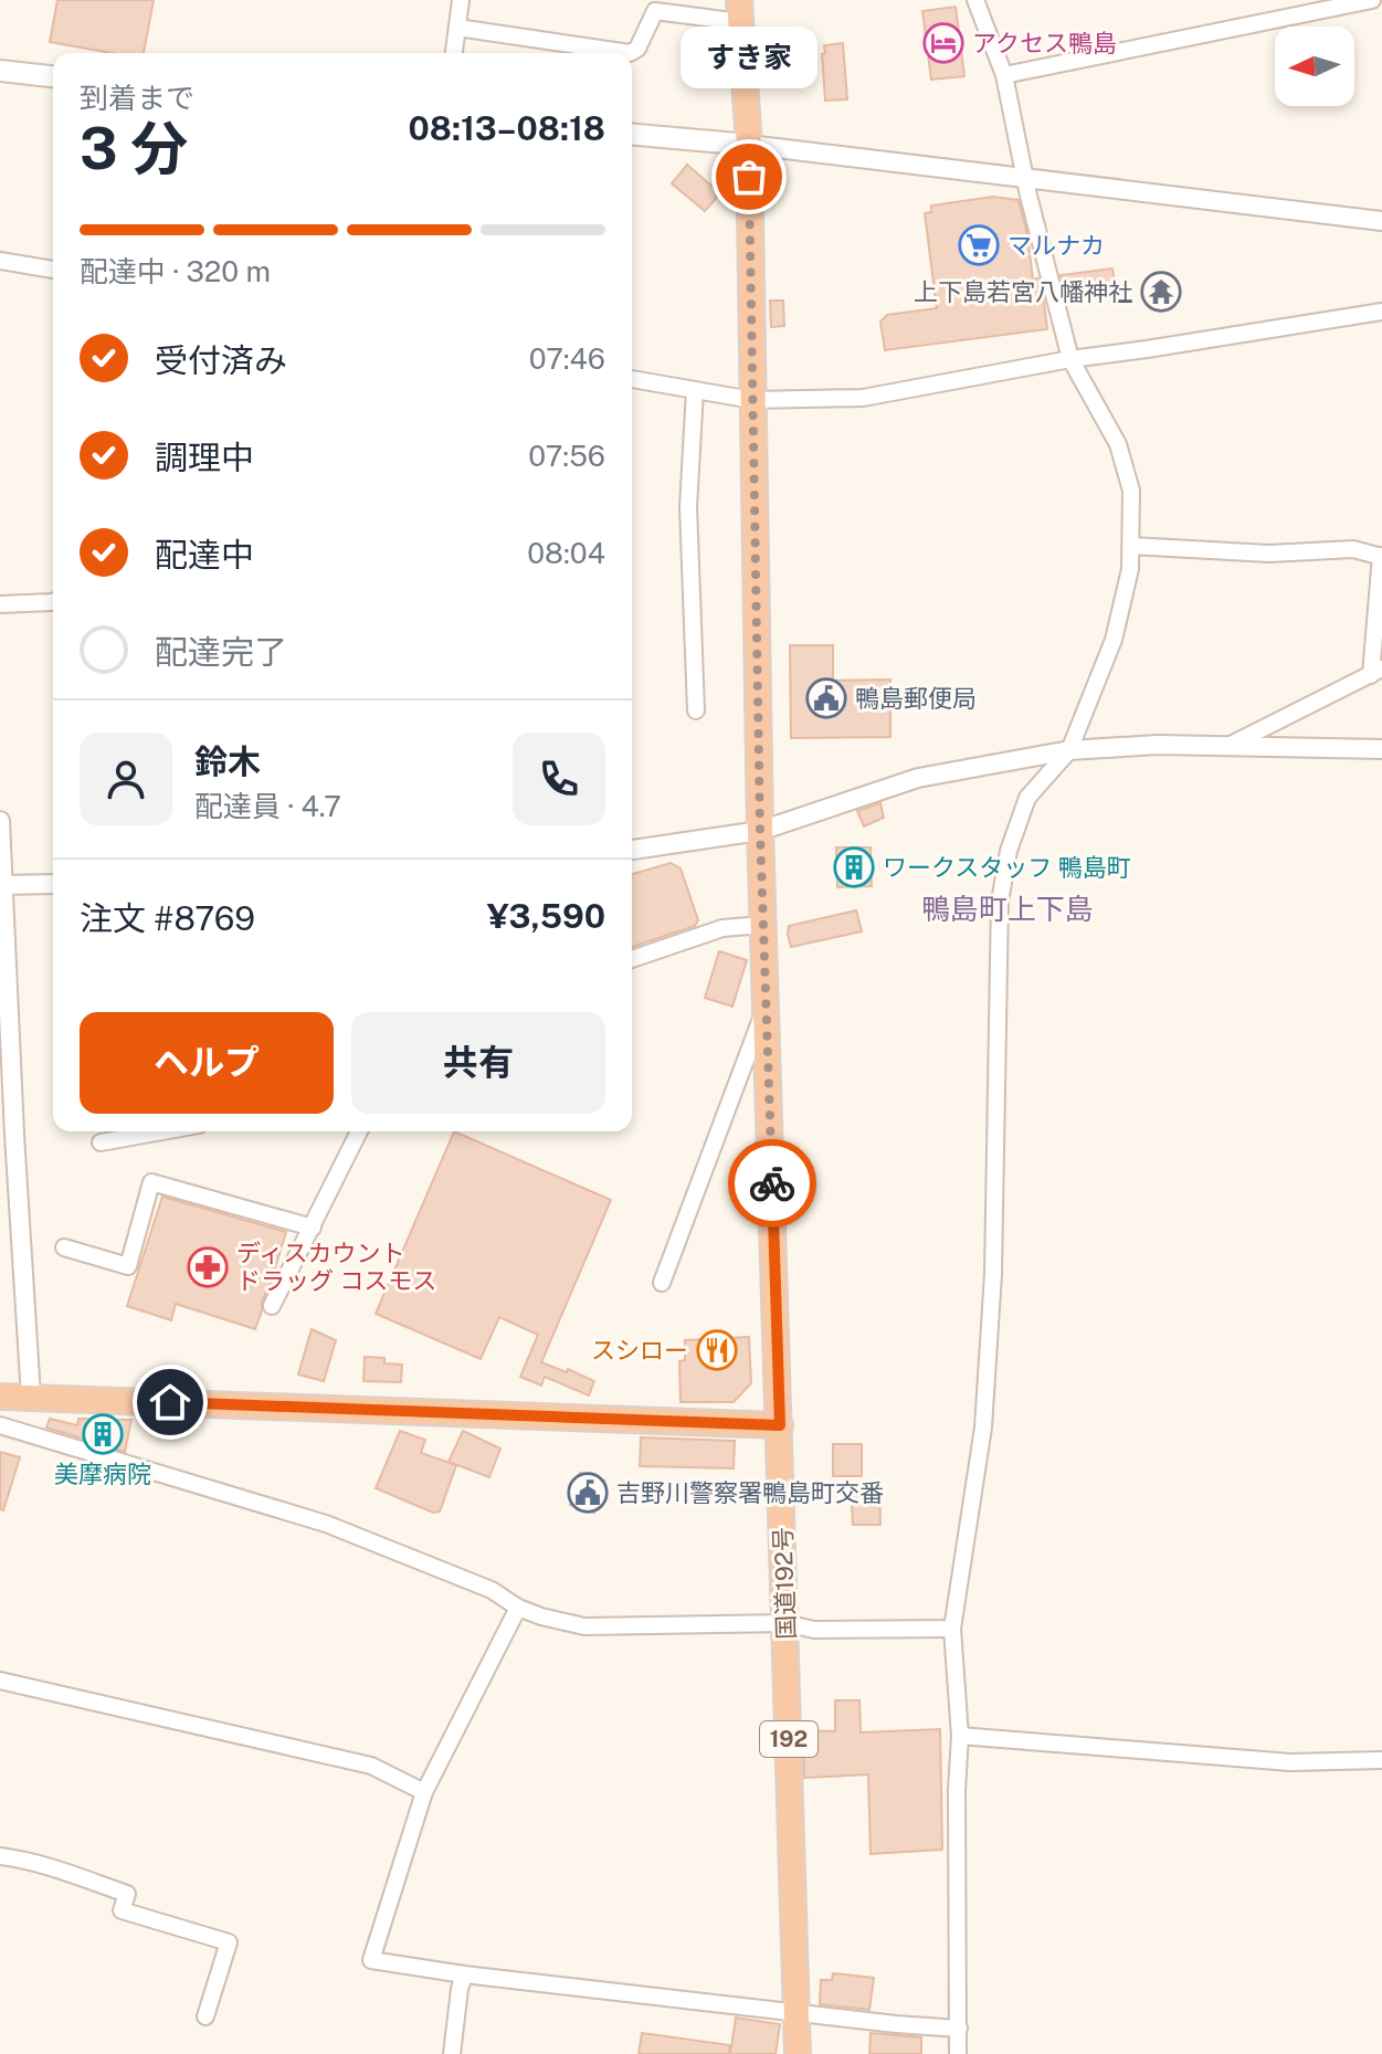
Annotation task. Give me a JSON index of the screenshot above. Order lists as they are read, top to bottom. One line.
{"streets":{"highway":["国道192号","192"]},"districts":["鴨島町上下島"],"places":{"hotel":["アクセス鴨島"],"other":["すき家"],"supermarket":["マルナカ"],"temple":["上下島若宮八幡神社"],"public building":["鴨島郵便局","吉野川警察署鴨島町交番"],"building":["ワークスタッフ 鴨島町","美摩病院"],"pharmacy":["ディスカウント ドラッグ コスモス"],"restaurant":["スシロー"]},"north":"left","page":{"bubble":"すき家","heading":["3 分","到着まで","08:13–08:18"],"panel":["鈴木","配達員 · 4.7","注文 #8769","¥3,590"],"bar":"配達中 · 320 m","list":[["受付済み","07:46"],["調理中","07:56"],["配達中","08:04"],"配達完了"],"buttons":["ヘルプ","共有"]}}
